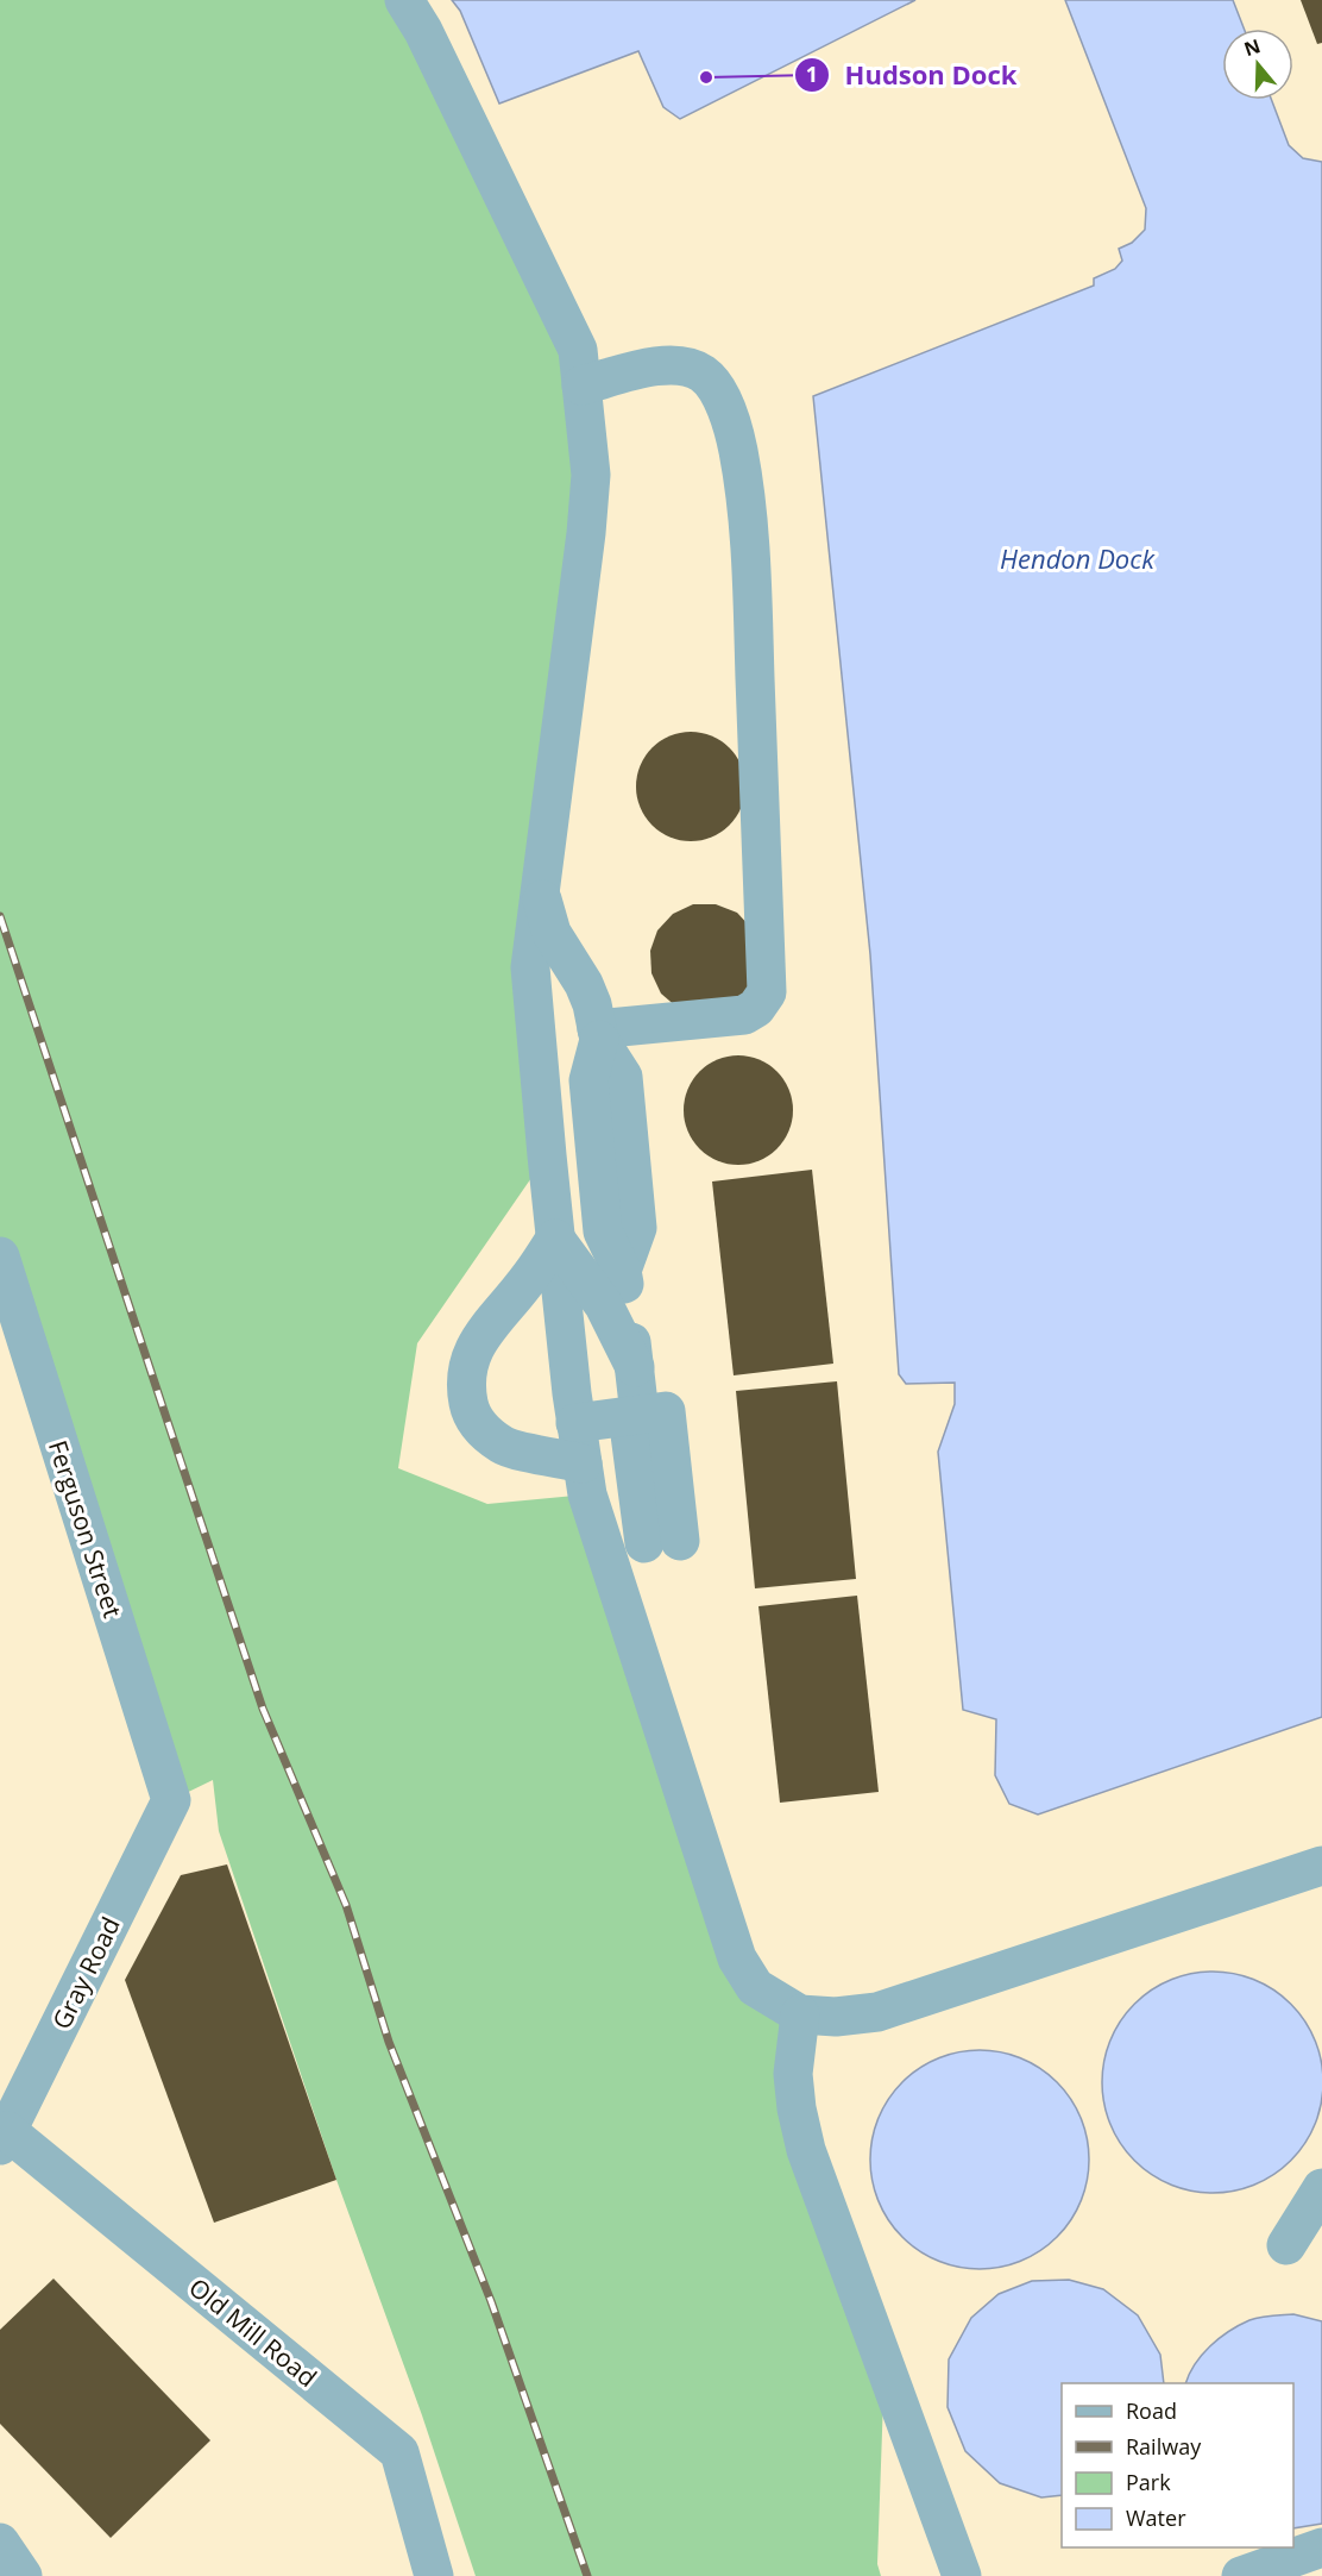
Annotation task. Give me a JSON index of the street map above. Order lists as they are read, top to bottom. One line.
{"streets":{"lane":["Ferguson Street","Gray Road","Old Mill Road"]},"crossings":[["Ferguson Street","Gray Road"],["Gray Road","Old Mill Road"]],"water":["Hendon Dock"],"places":["Hudson Dock"],"legend":["Road","Railway","Park","Water"],"north":"top"}
